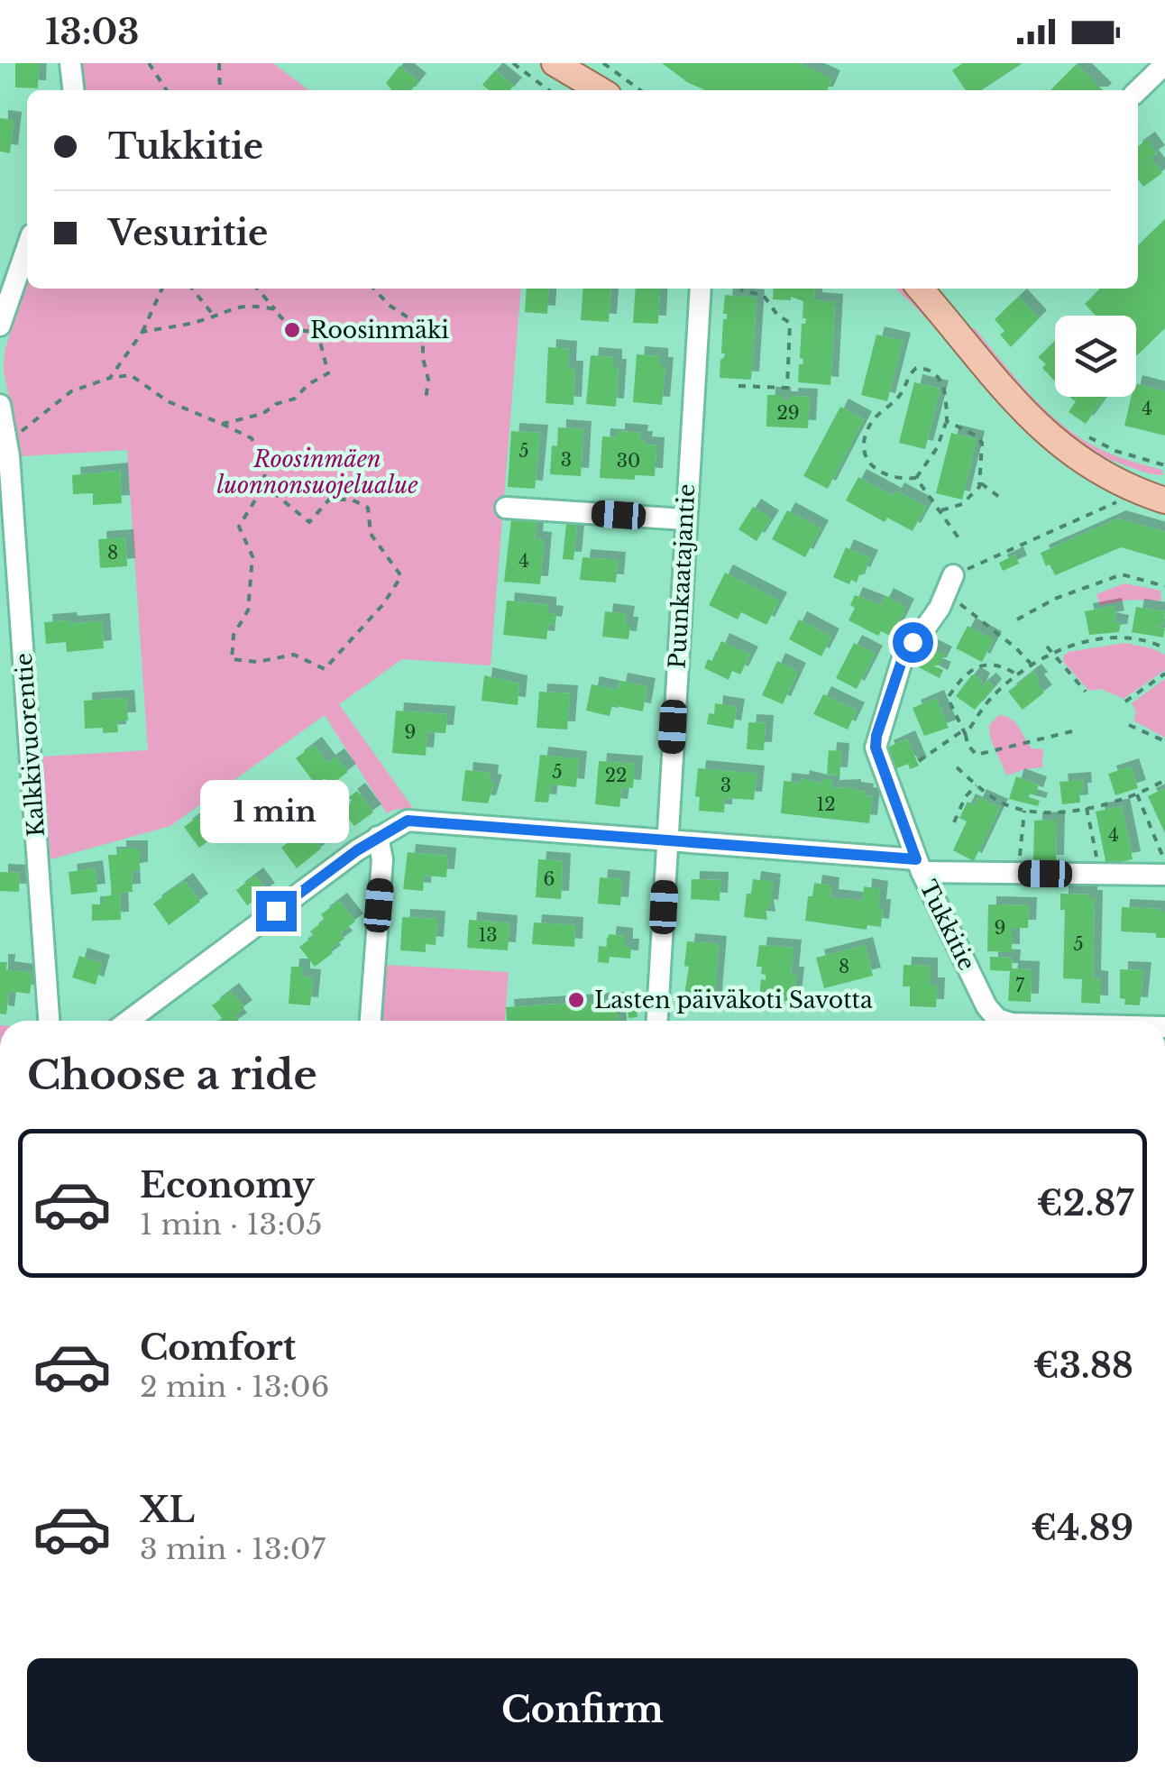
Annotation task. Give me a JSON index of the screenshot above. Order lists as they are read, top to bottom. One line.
{"streets":{"street":["Puunkaatajantie","Kalkkivuorentie","Tukkitie"]},"parks":["Roosinmäen luonnonsuojelualue"],"places":["Roosinmäki","Lasten päiväkoti Savotta"],"house_numbers":["4","29","5","3","30","8","4","9","5","22","3","12","4","6","9","13","5","8","7"],"page":{"status":"13:03","banner":["Tukkitie","Vesuritie"],"bubble":"1 min","heading":"Choose a ride","list":[{"name":"Economy","note":"1 min · 13:05","value":"€2.87"},{"name":"Comfort","note":"2 min · 13:06","value":"€3.88"},{"name":"XL","note":"3 min · 13:07","value":"€4.89"}],"buttons":"Confirm"}}
